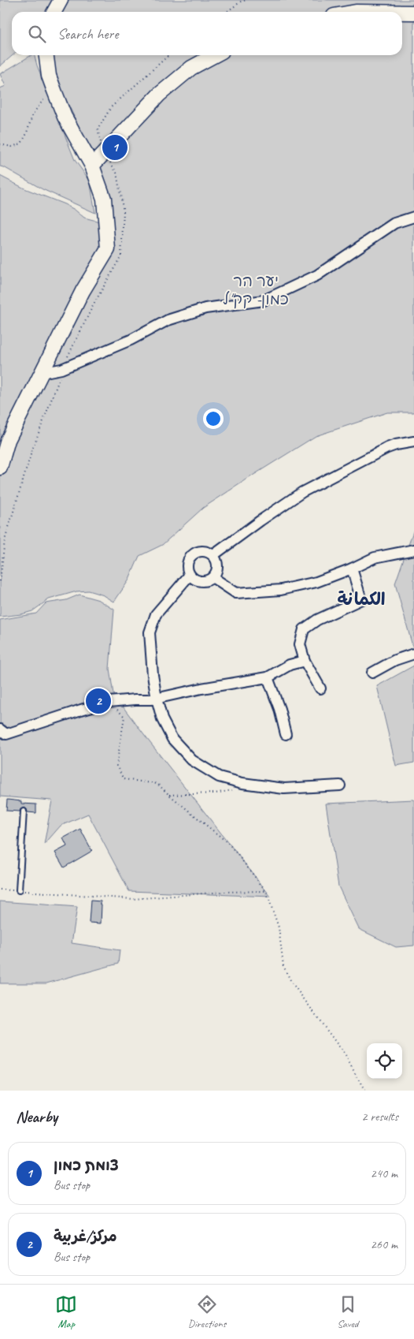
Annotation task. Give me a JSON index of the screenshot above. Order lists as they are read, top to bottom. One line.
{"districts":["الكمانة"],"parks":["יער הר כמון- קק\"ל"],"page":{"search":"Search here","pins":["1","2"],"heading":["Nearby","2 results"],"list":[{"mark":"1","name":"צומת כמון","note":"Bus stop","value":"240 m"},{"mark":"2","name":"مركز/غربية","note":"Bus stop","value":"260 m"}],"nav":["Map","Directions","Saved"]}}
